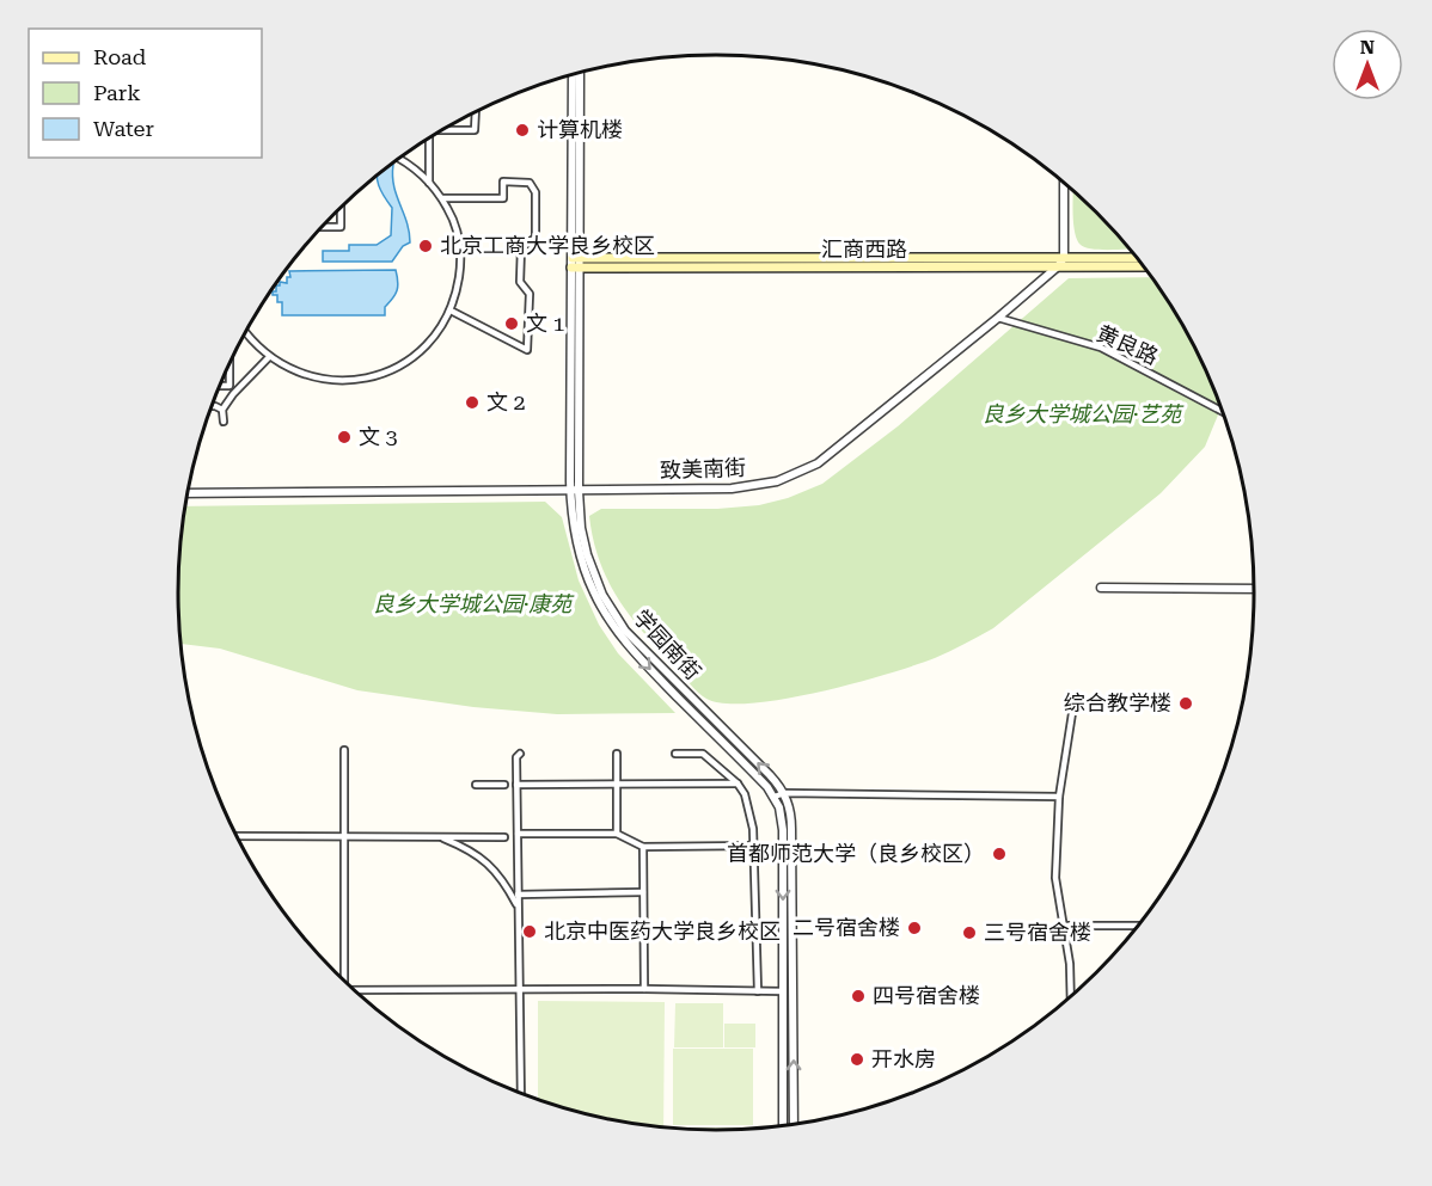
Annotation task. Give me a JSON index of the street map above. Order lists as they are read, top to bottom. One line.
{"streets":{"main road":["汇商西路"],"street":["黄良路","致美南街","学园南街"]},"crossings":[["汇商西路","致美南街"],["汇商西路","学园南街"],["黄良路","致美南街"],["致美南街","学园南街"]],"parks":["良乡大学城公园·艺苑","良乡大学城公园·康苑"],"places":["计算机楼","北京工商大学良乡校区","文 1","文 2","文 3","综合教学楼","首都师范大学（良乡校区）","二号宿舍楼","北京中医药大学良乡校区","三号宿舍楼","四号宿舍楼","开水房"],"legend":["Road","Park","Water"],"north":"top"}
